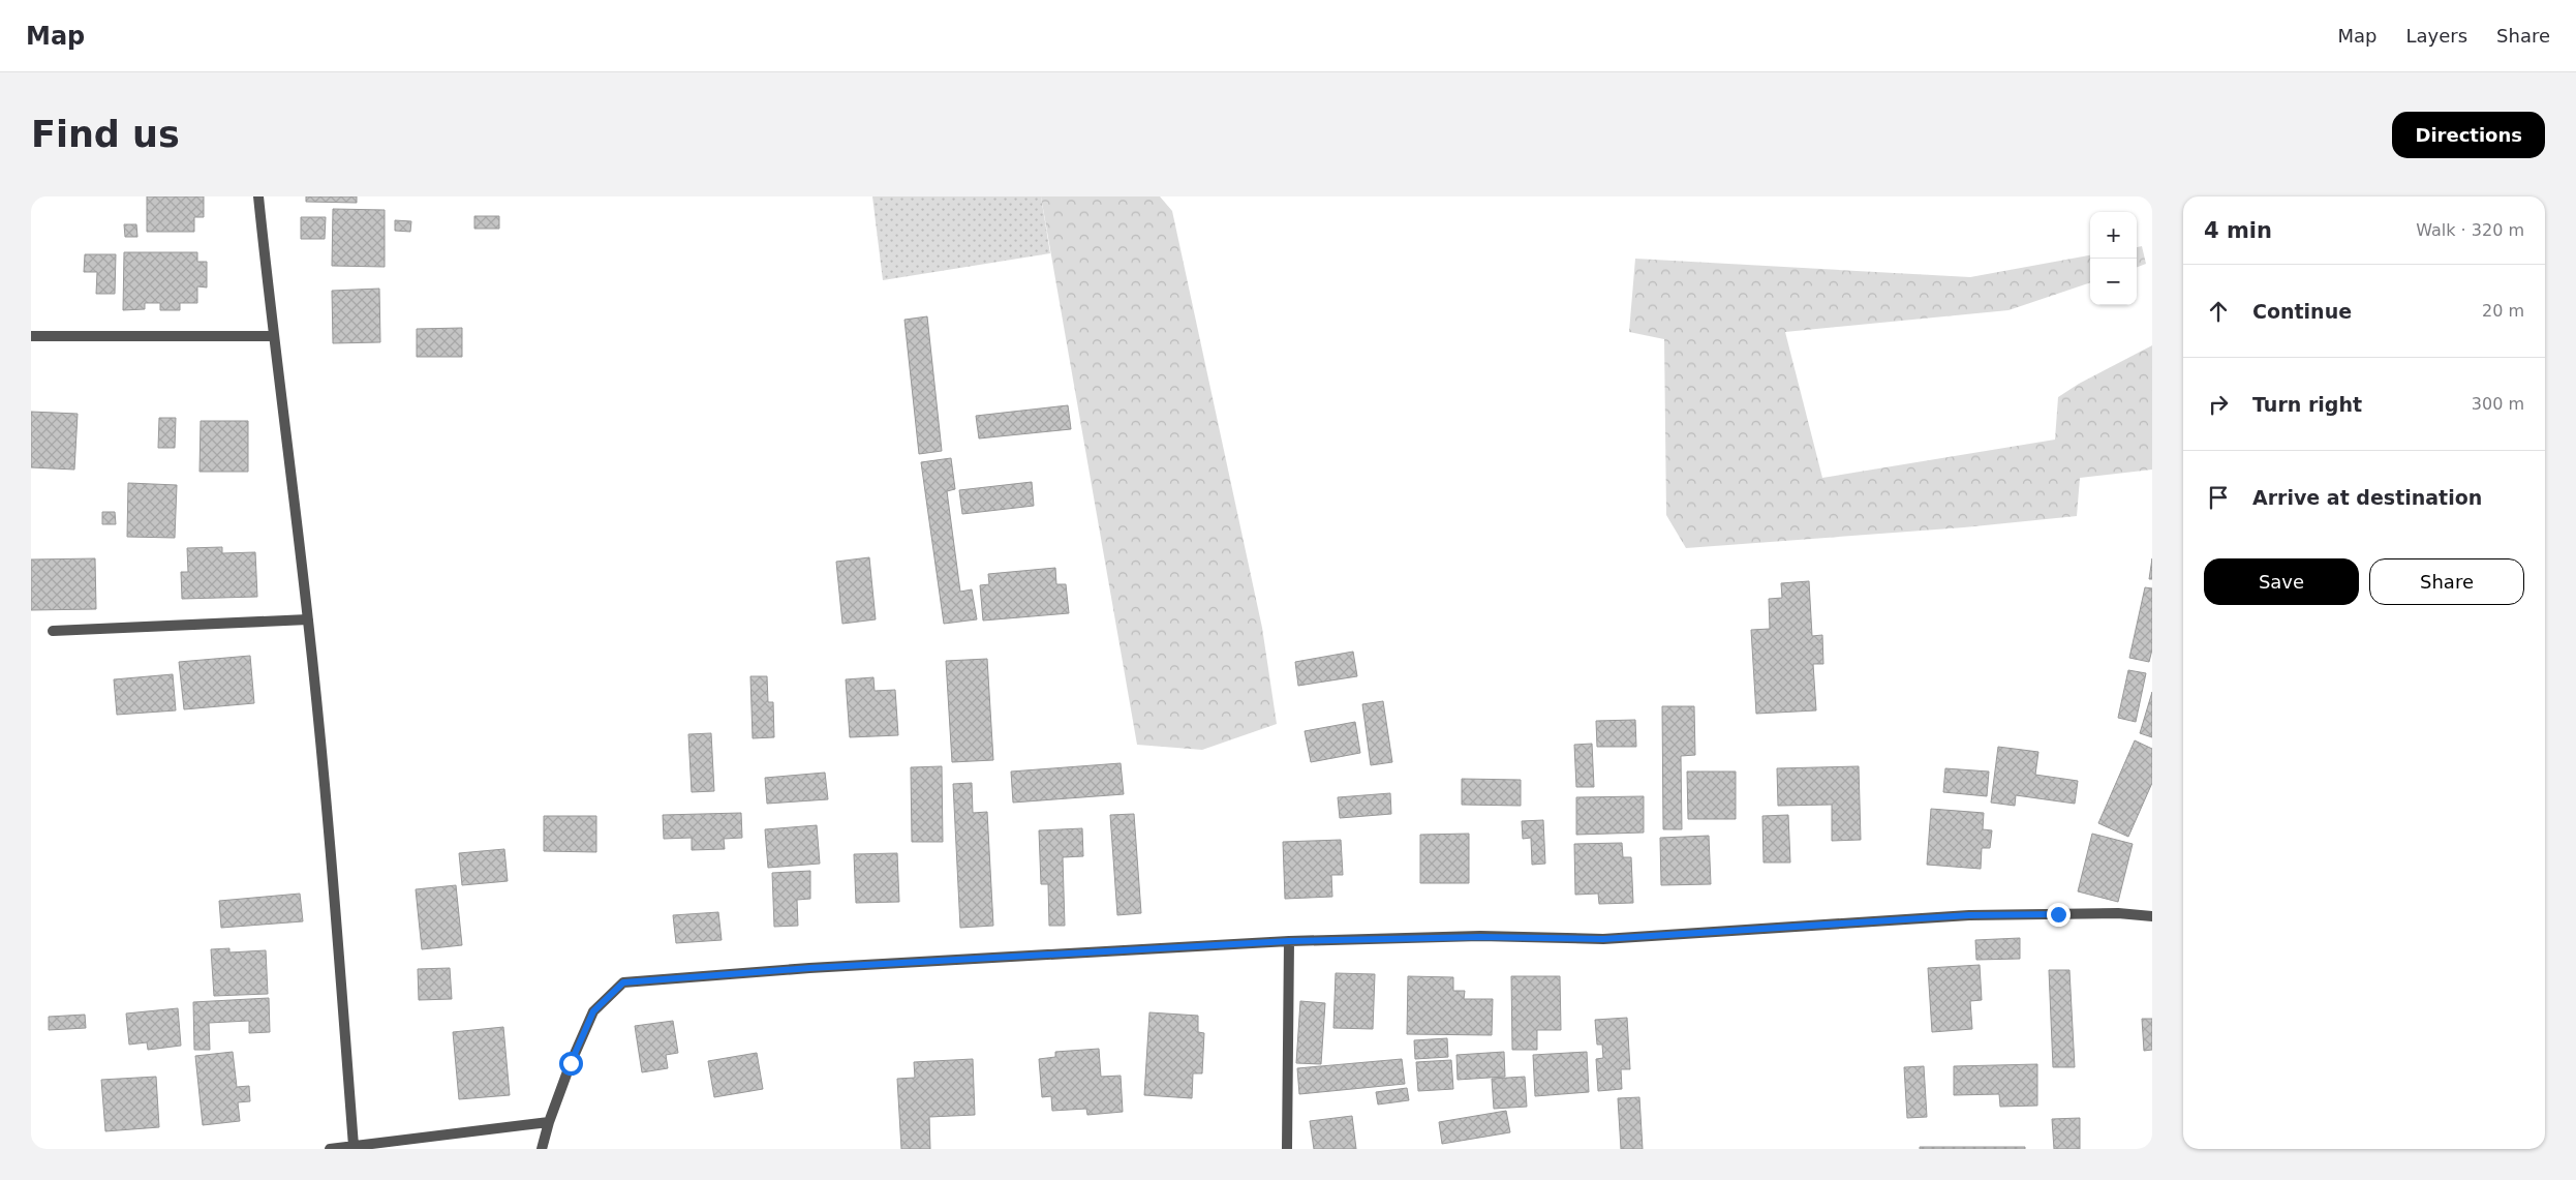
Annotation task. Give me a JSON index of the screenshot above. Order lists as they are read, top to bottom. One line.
{"page":{"header":"Map","nav":["Map","Layers","Share"],"buttons":["Directions",["Save","Share"]],"title":"Find us","heading":["4 min","Walk · 320 m"],"map_buttons":["+","−"],"list":[["Continue","20 m"],["Turn right","300 m"],"Arrive at destination"]}}
